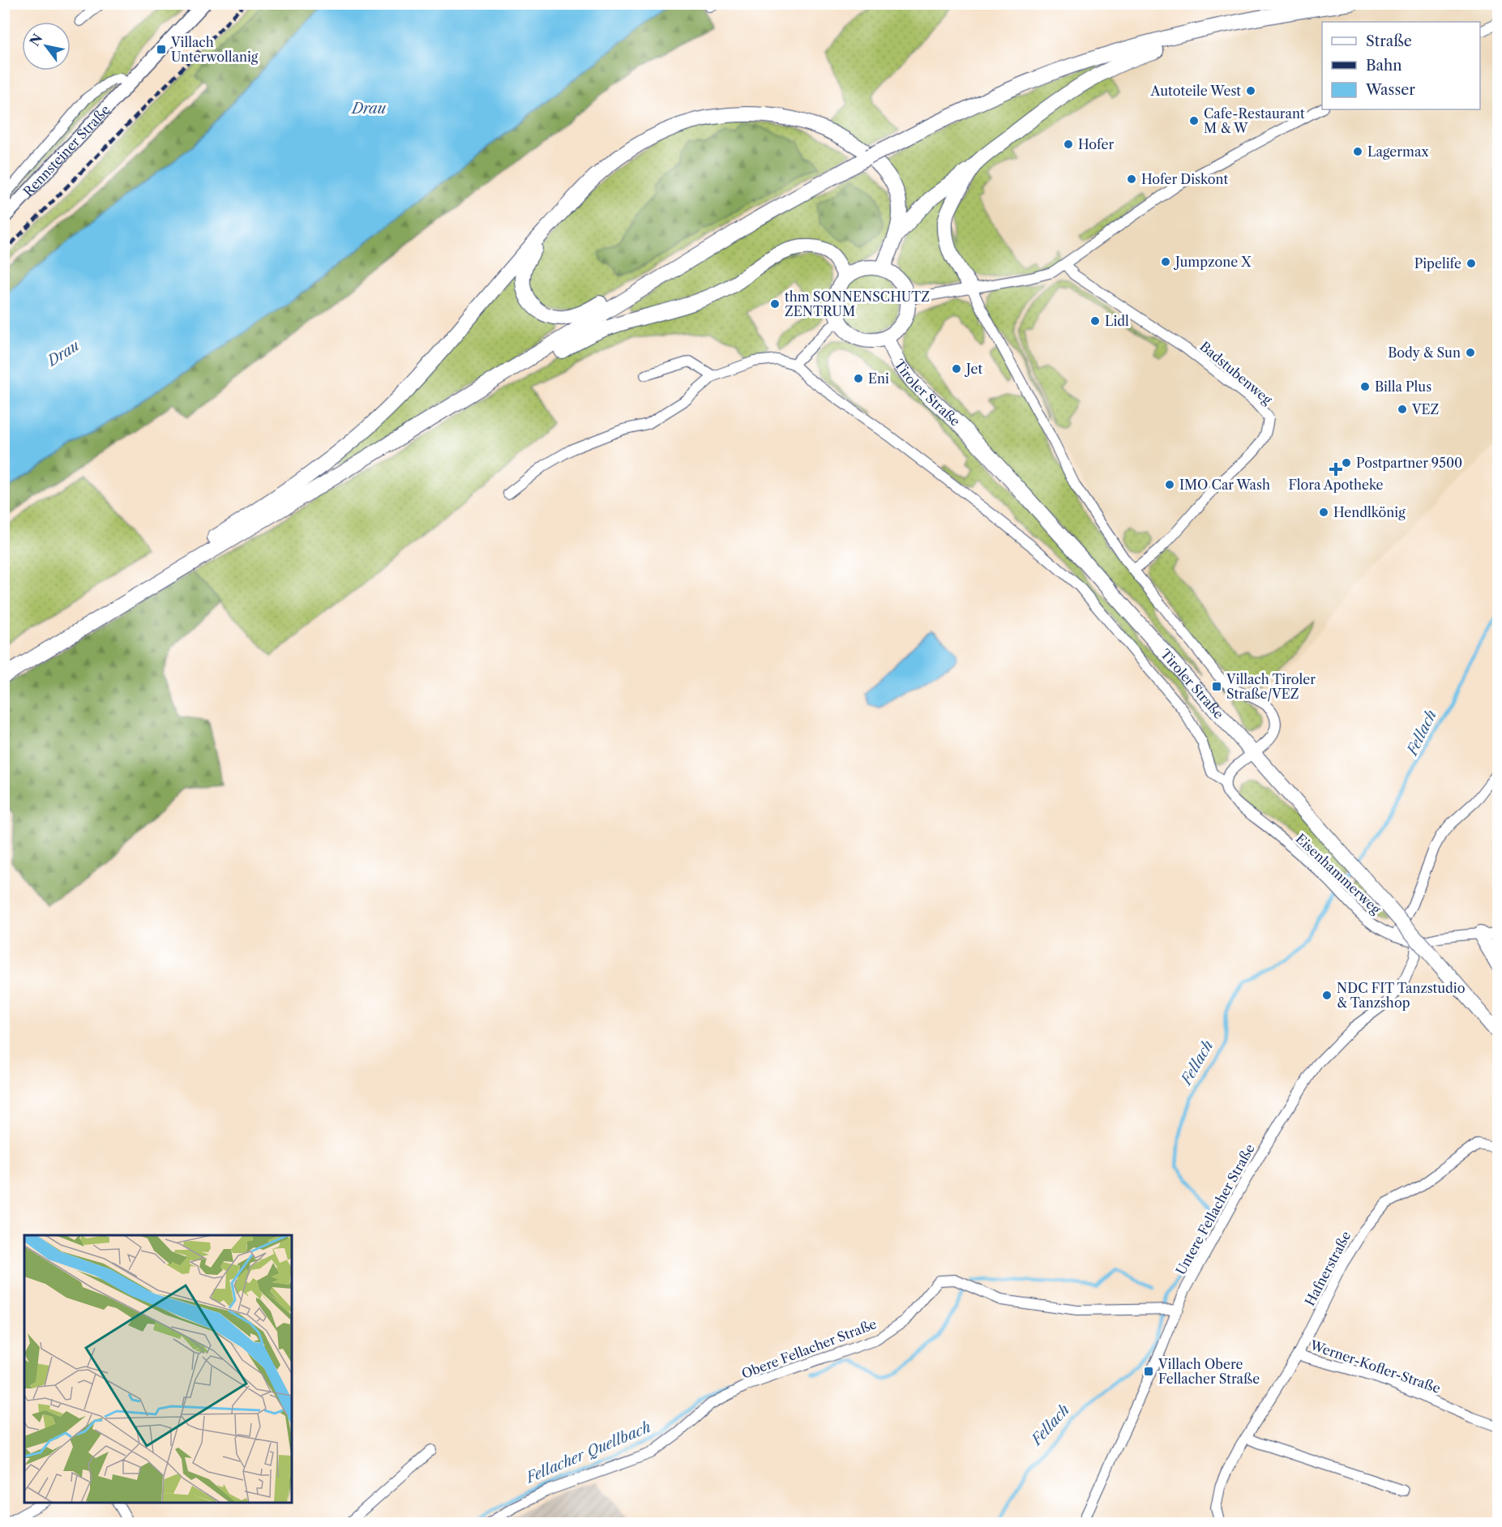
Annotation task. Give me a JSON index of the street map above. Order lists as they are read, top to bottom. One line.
{"streets":{"main road":["Rennsteiner Straße","Tiroler Straße"],"street":["Badstubenweg","Eisenhammerweg","Untere Fellacher Straße","Hafnerstraße","Obere Fellacher Straße","Werner-Kofler-Straße"]},"crossings":[["Eisenhammerweg","Untere Fellacher Straße"],["Untere Fellacher Straße","Obere Fellacher Straße"],["Hafnerstraße","Werner-Kofler-Straße"]],"water":["Drau","Fellach","Fellacher Quellbach"],"places":{"transit":["Villach Unterwollanig","Villach Tiroler Straße/VEZ","Villach Obere Fellacher Straße"],"other":["Autoteile West","Cafe-Restaurant M & W","Hofer","Lagermax","Hofer Diskont","Jumpzone X","Pipelife","thm SONNENSCHUTZ ZENTRUM","Lidl","Body & Sun","Jet","Eni","Billa Plus","VEZ","Postpartner 9500","IMO Car Wash","Hendlkönig","NDC FIT Tanzstudio & Tanzshop"],"health":["Flora Apotheke"]},"legend":["Straße","Bahn","Wasser"],"north":"top left"}
